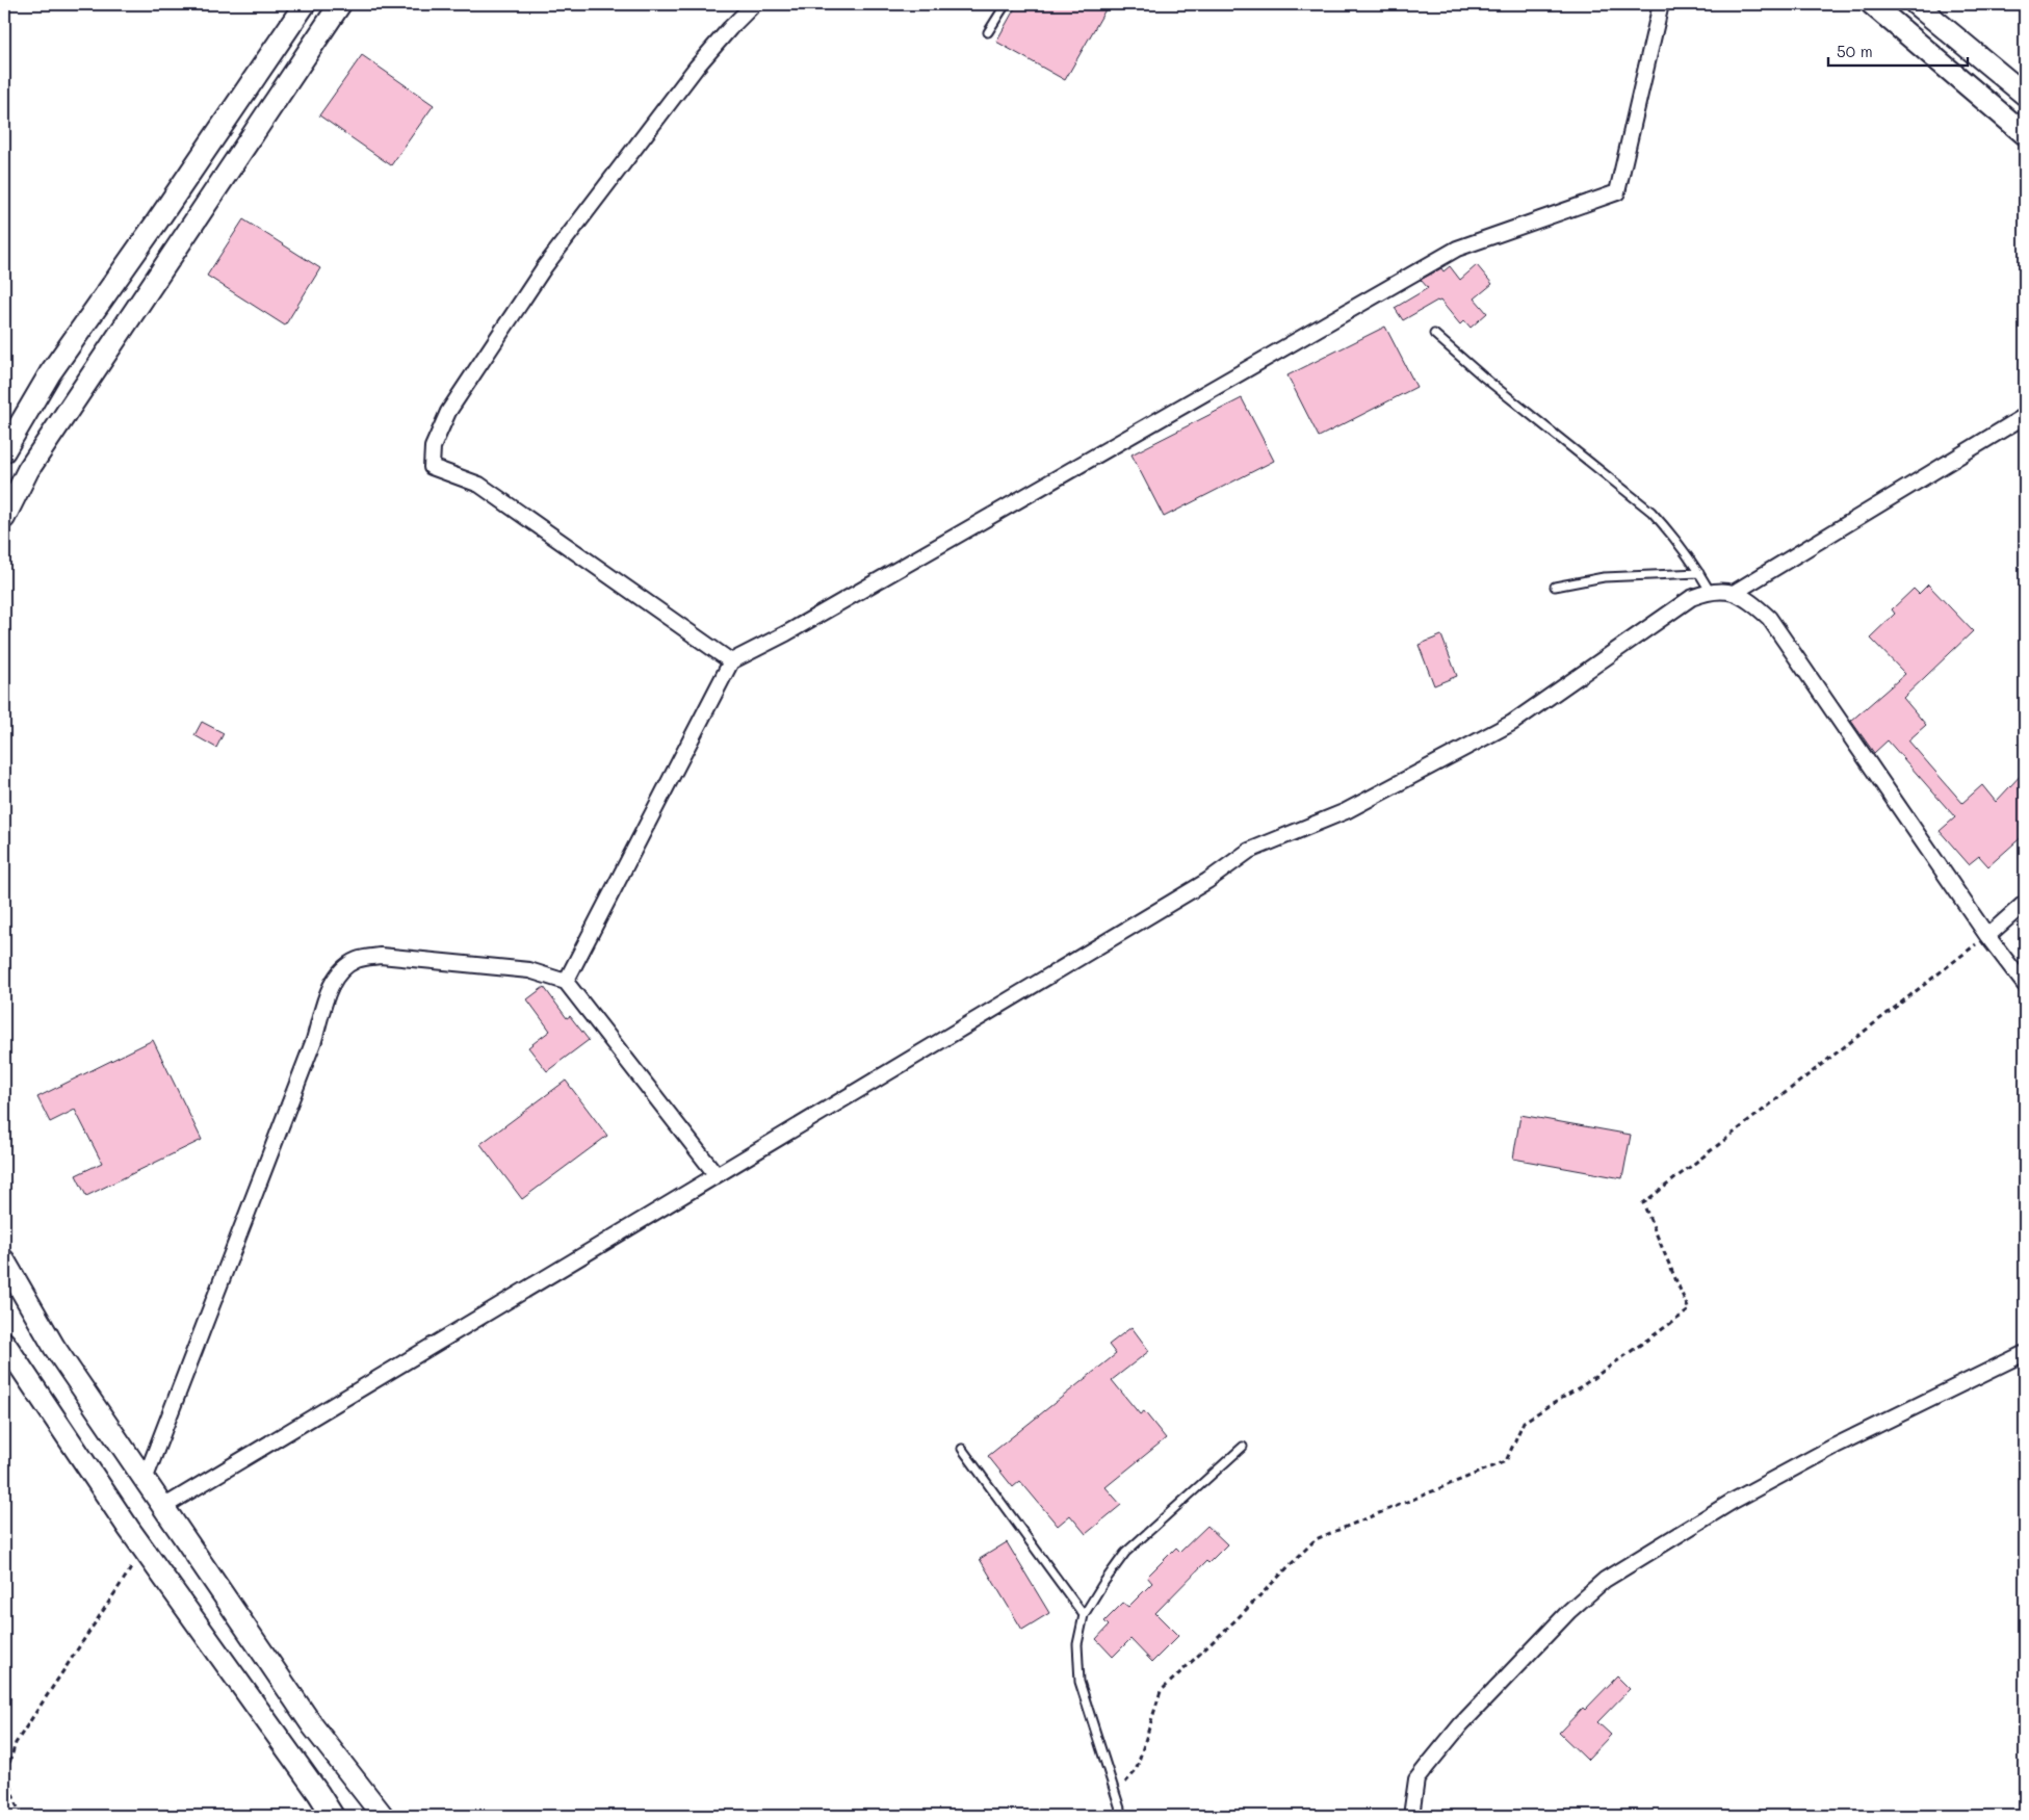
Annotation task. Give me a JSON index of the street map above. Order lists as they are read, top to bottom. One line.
{"scale_bar":"50 m"}
